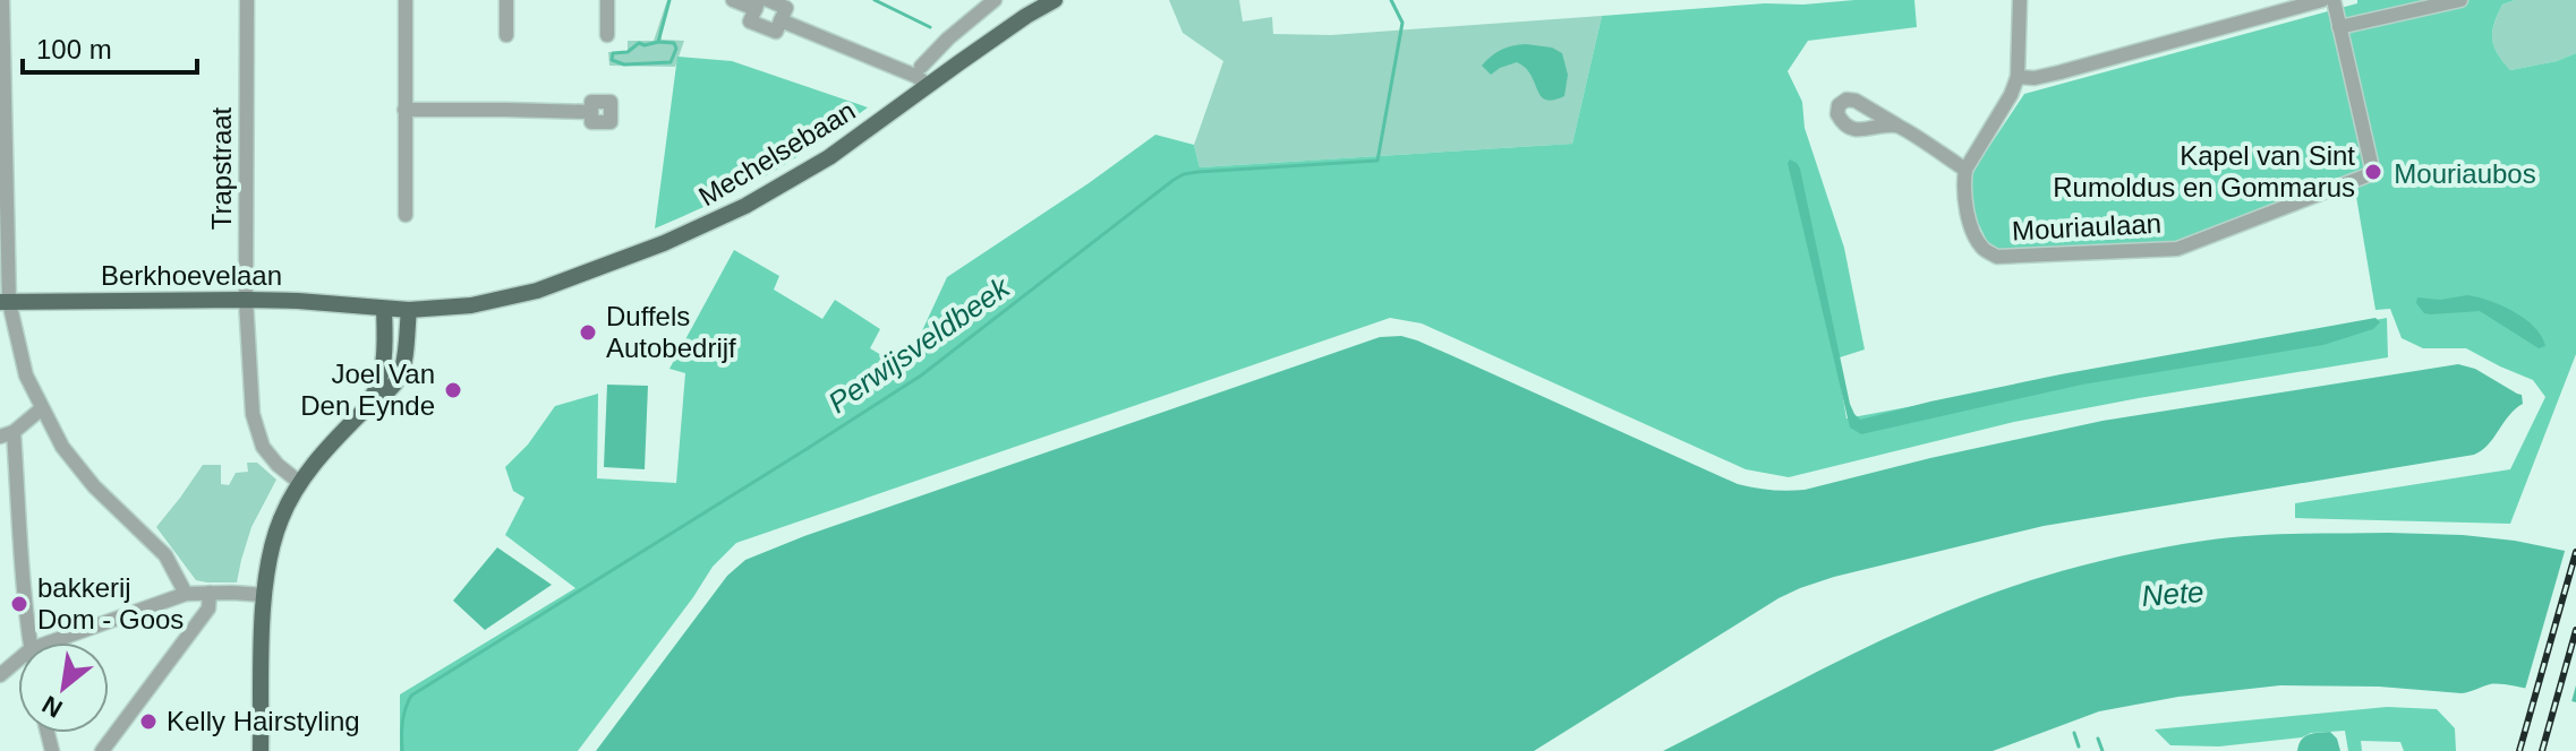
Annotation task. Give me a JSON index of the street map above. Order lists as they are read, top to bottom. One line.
{"streets":{"main road":["Mechelsebaan","Berkhoevelaan"],"street":["Trapstraat","Mouriaulaan"]},"crossings":[["Mechelsebaan","Berkhoevelaan"],["Trapstraat","Berkhoevelaan"]],"water":["Perwijsveldbeek","Nete"],"parks":["Mouriaubos"],"places":["Kapel van Sint Rumoldus en Gommarus","Duffels Autobedrijf","Joel Van Den Eynde","bakkerij Dom - Goos","Kelly Hairstyling"],"scale_bar":"100 m","north":"bottom left"}
